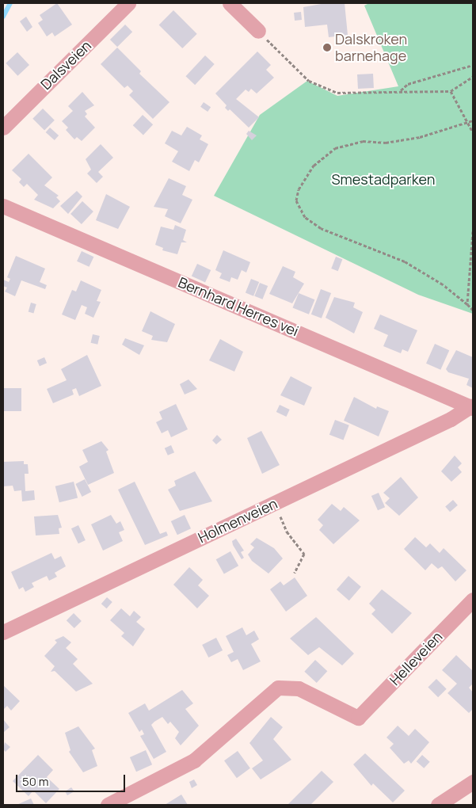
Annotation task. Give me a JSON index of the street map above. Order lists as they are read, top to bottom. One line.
{"streets":{"street":["Dalsveien","Bernhard Herres vei","Holmenveien","Helleveien"]},"crossings":[["Bernhard Herres vei","Holmenveien"]],"parks":["Smestadparken"],"places":["Dalskroken barnehage"],"scale_bar":"50 m"}
